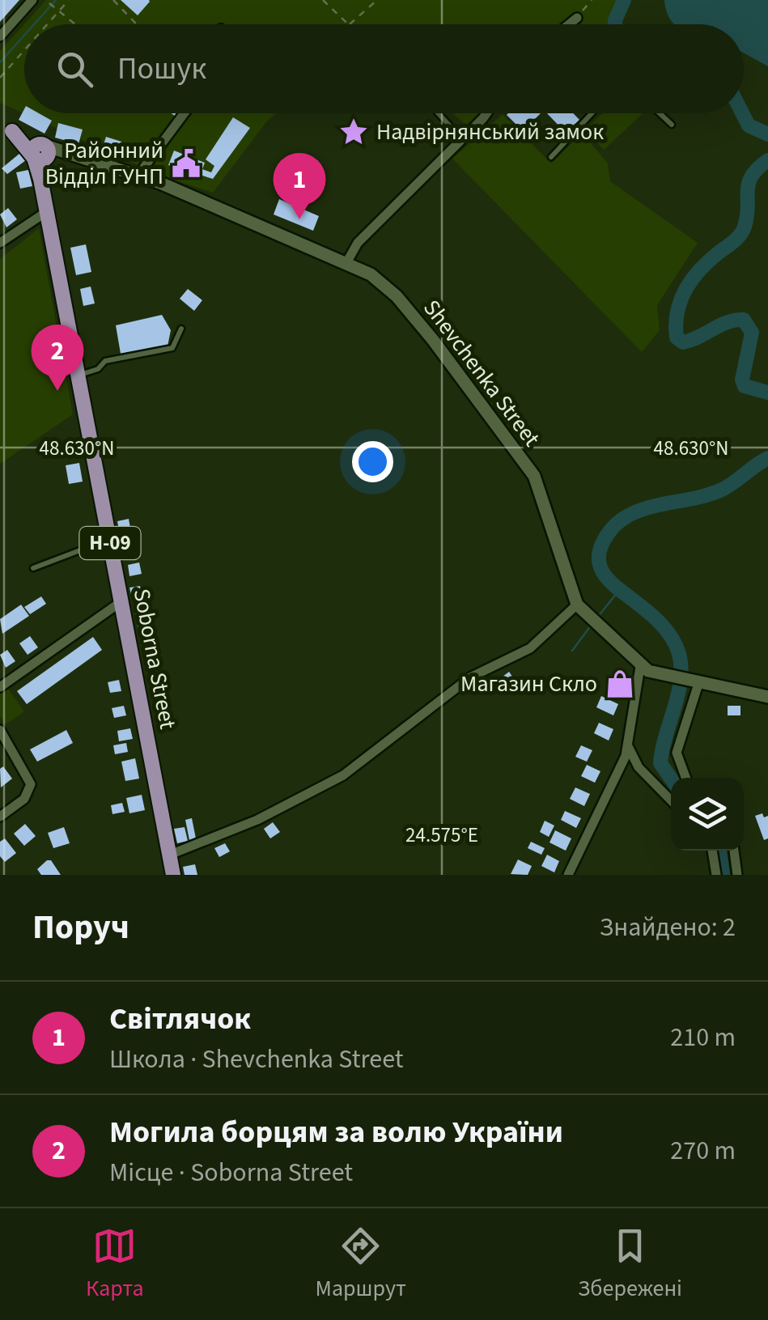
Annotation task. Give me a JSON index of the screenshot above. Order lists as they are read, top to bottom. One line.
{"streets":{"main road":["Н-09","Soborna Street"],"street":["Shevchenka Street"]},"crossings":[["Shevchenka Street","Н-09"],["Н-09","Soborna Street"]],"places":{"place":["Надвірнянський замок"],"public building":["Районний Відділ ГУНП"],"shop":["Магазин Скло"]},"page":{"search":"Пошук","pins":["1","2"],"heading":["Поруч","Знайдено: 2"],"list":[{"mark":"1","name":"Світлячок","note":"Школа · Shevchenka Street","value":"210 m"},{"mark":"2","name":"Могила борцям за волю України","note":"Місце · Soborna Street","value":"270 m"}],"nav":["Карта","Маршрут","Збережені"]},"coordinates":["48.630°N","24.575°E"]}
